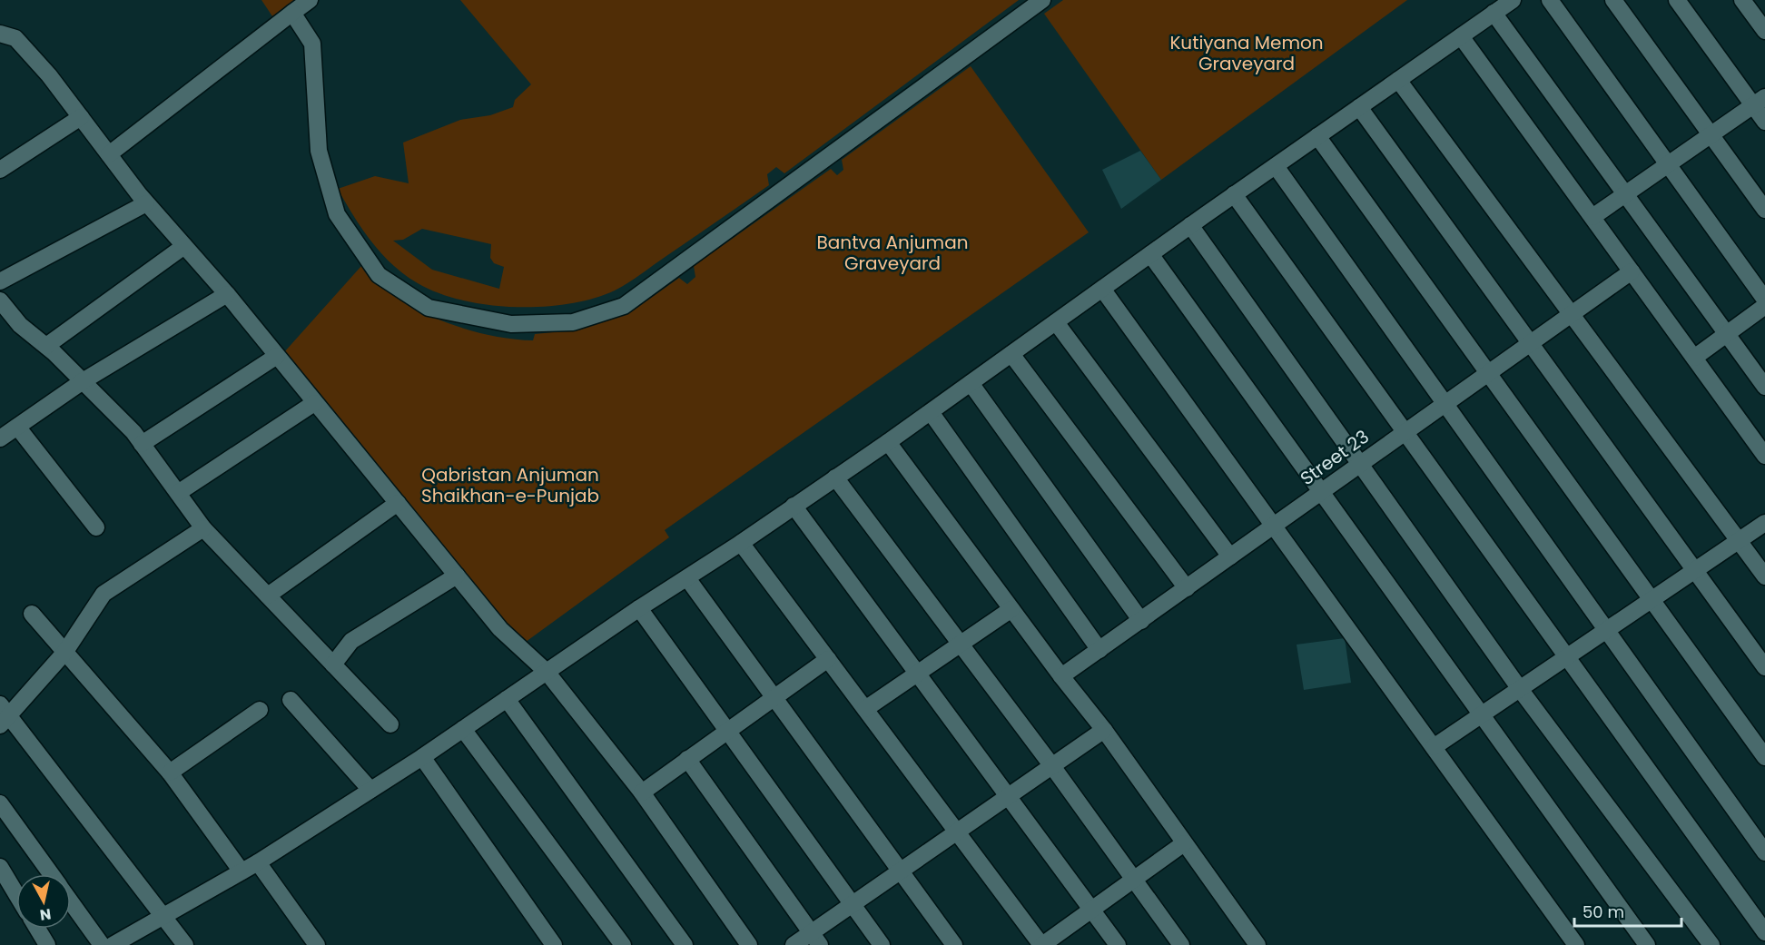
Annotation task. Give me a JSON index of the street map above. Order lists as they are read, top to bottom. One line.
{"streets":{"street":["Street 23"]},"parks":["Kutiyana Memon Graveyard","Bantva Anjuman Graveyard","Qabristan Anjuman Shaikhan-e-Punjab"],"scale_bar":"50 m","north":"bottom"}
